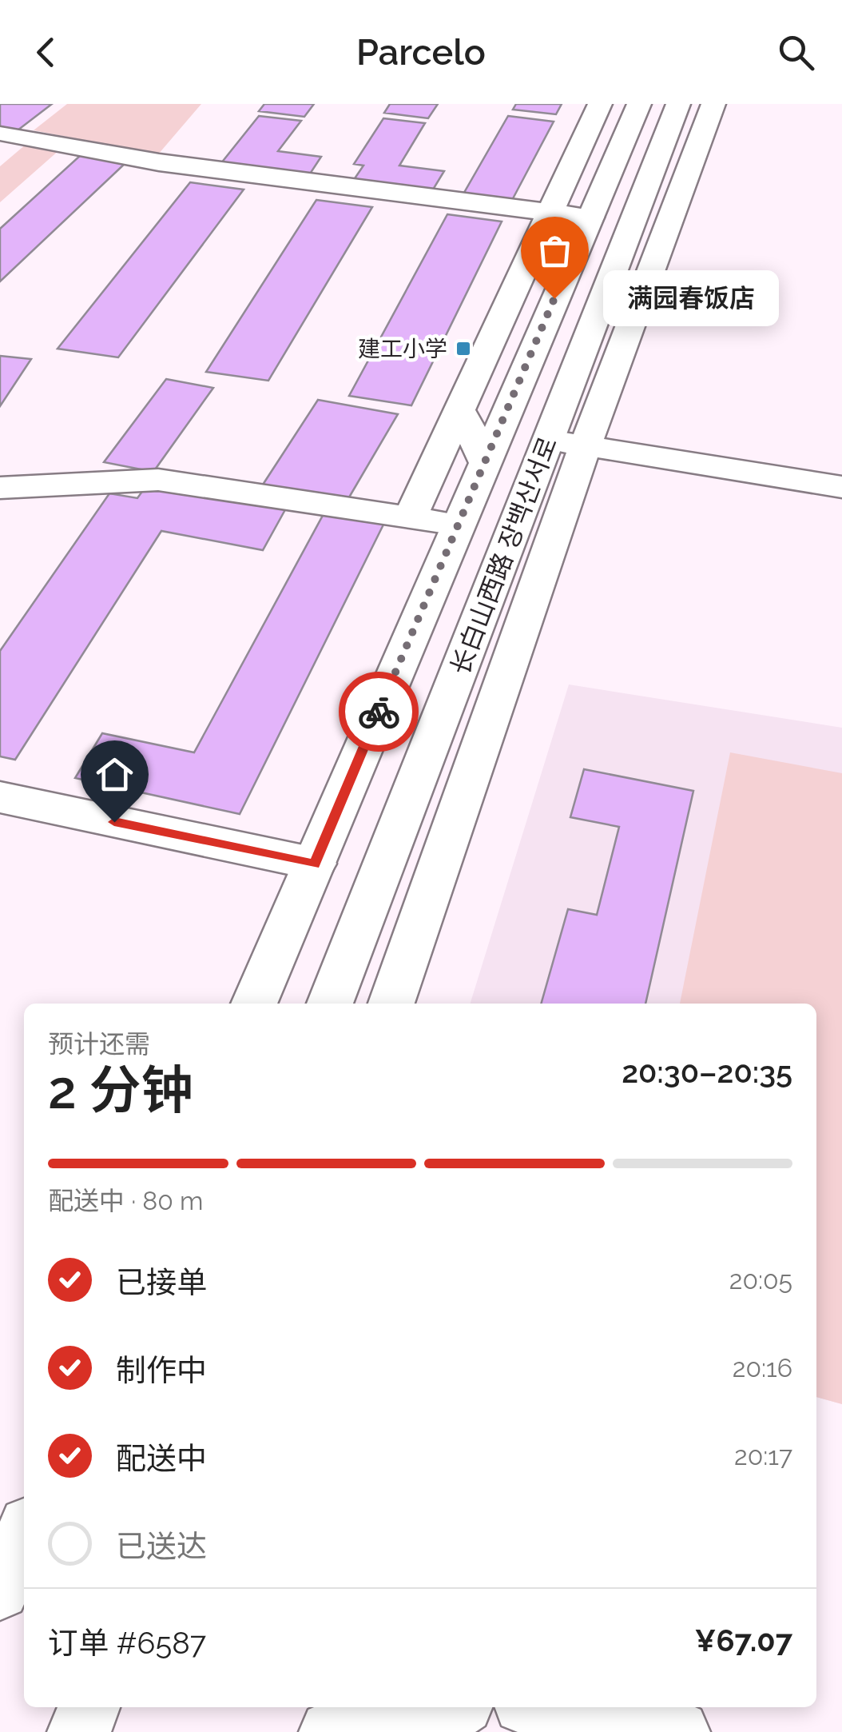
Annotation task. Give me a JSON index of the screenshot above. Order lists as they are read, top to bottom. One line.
{"streets":{"street":["长白山西路 장백산서로"]},"places":{"other":["满园春饭店"],"transit":["建工小学"]},"page":{"header":"Parcelo","bubble":"满园春饭店","heading":["2 分钟","预计还需","20:30–20:35"],"panel":["订单 #6587","¥67.07"],"bar":"配送中 · 80 m","list":[["已接单","20:05"],["制作中","20:16"],["配送中","20:17"],"已送达"]}}
